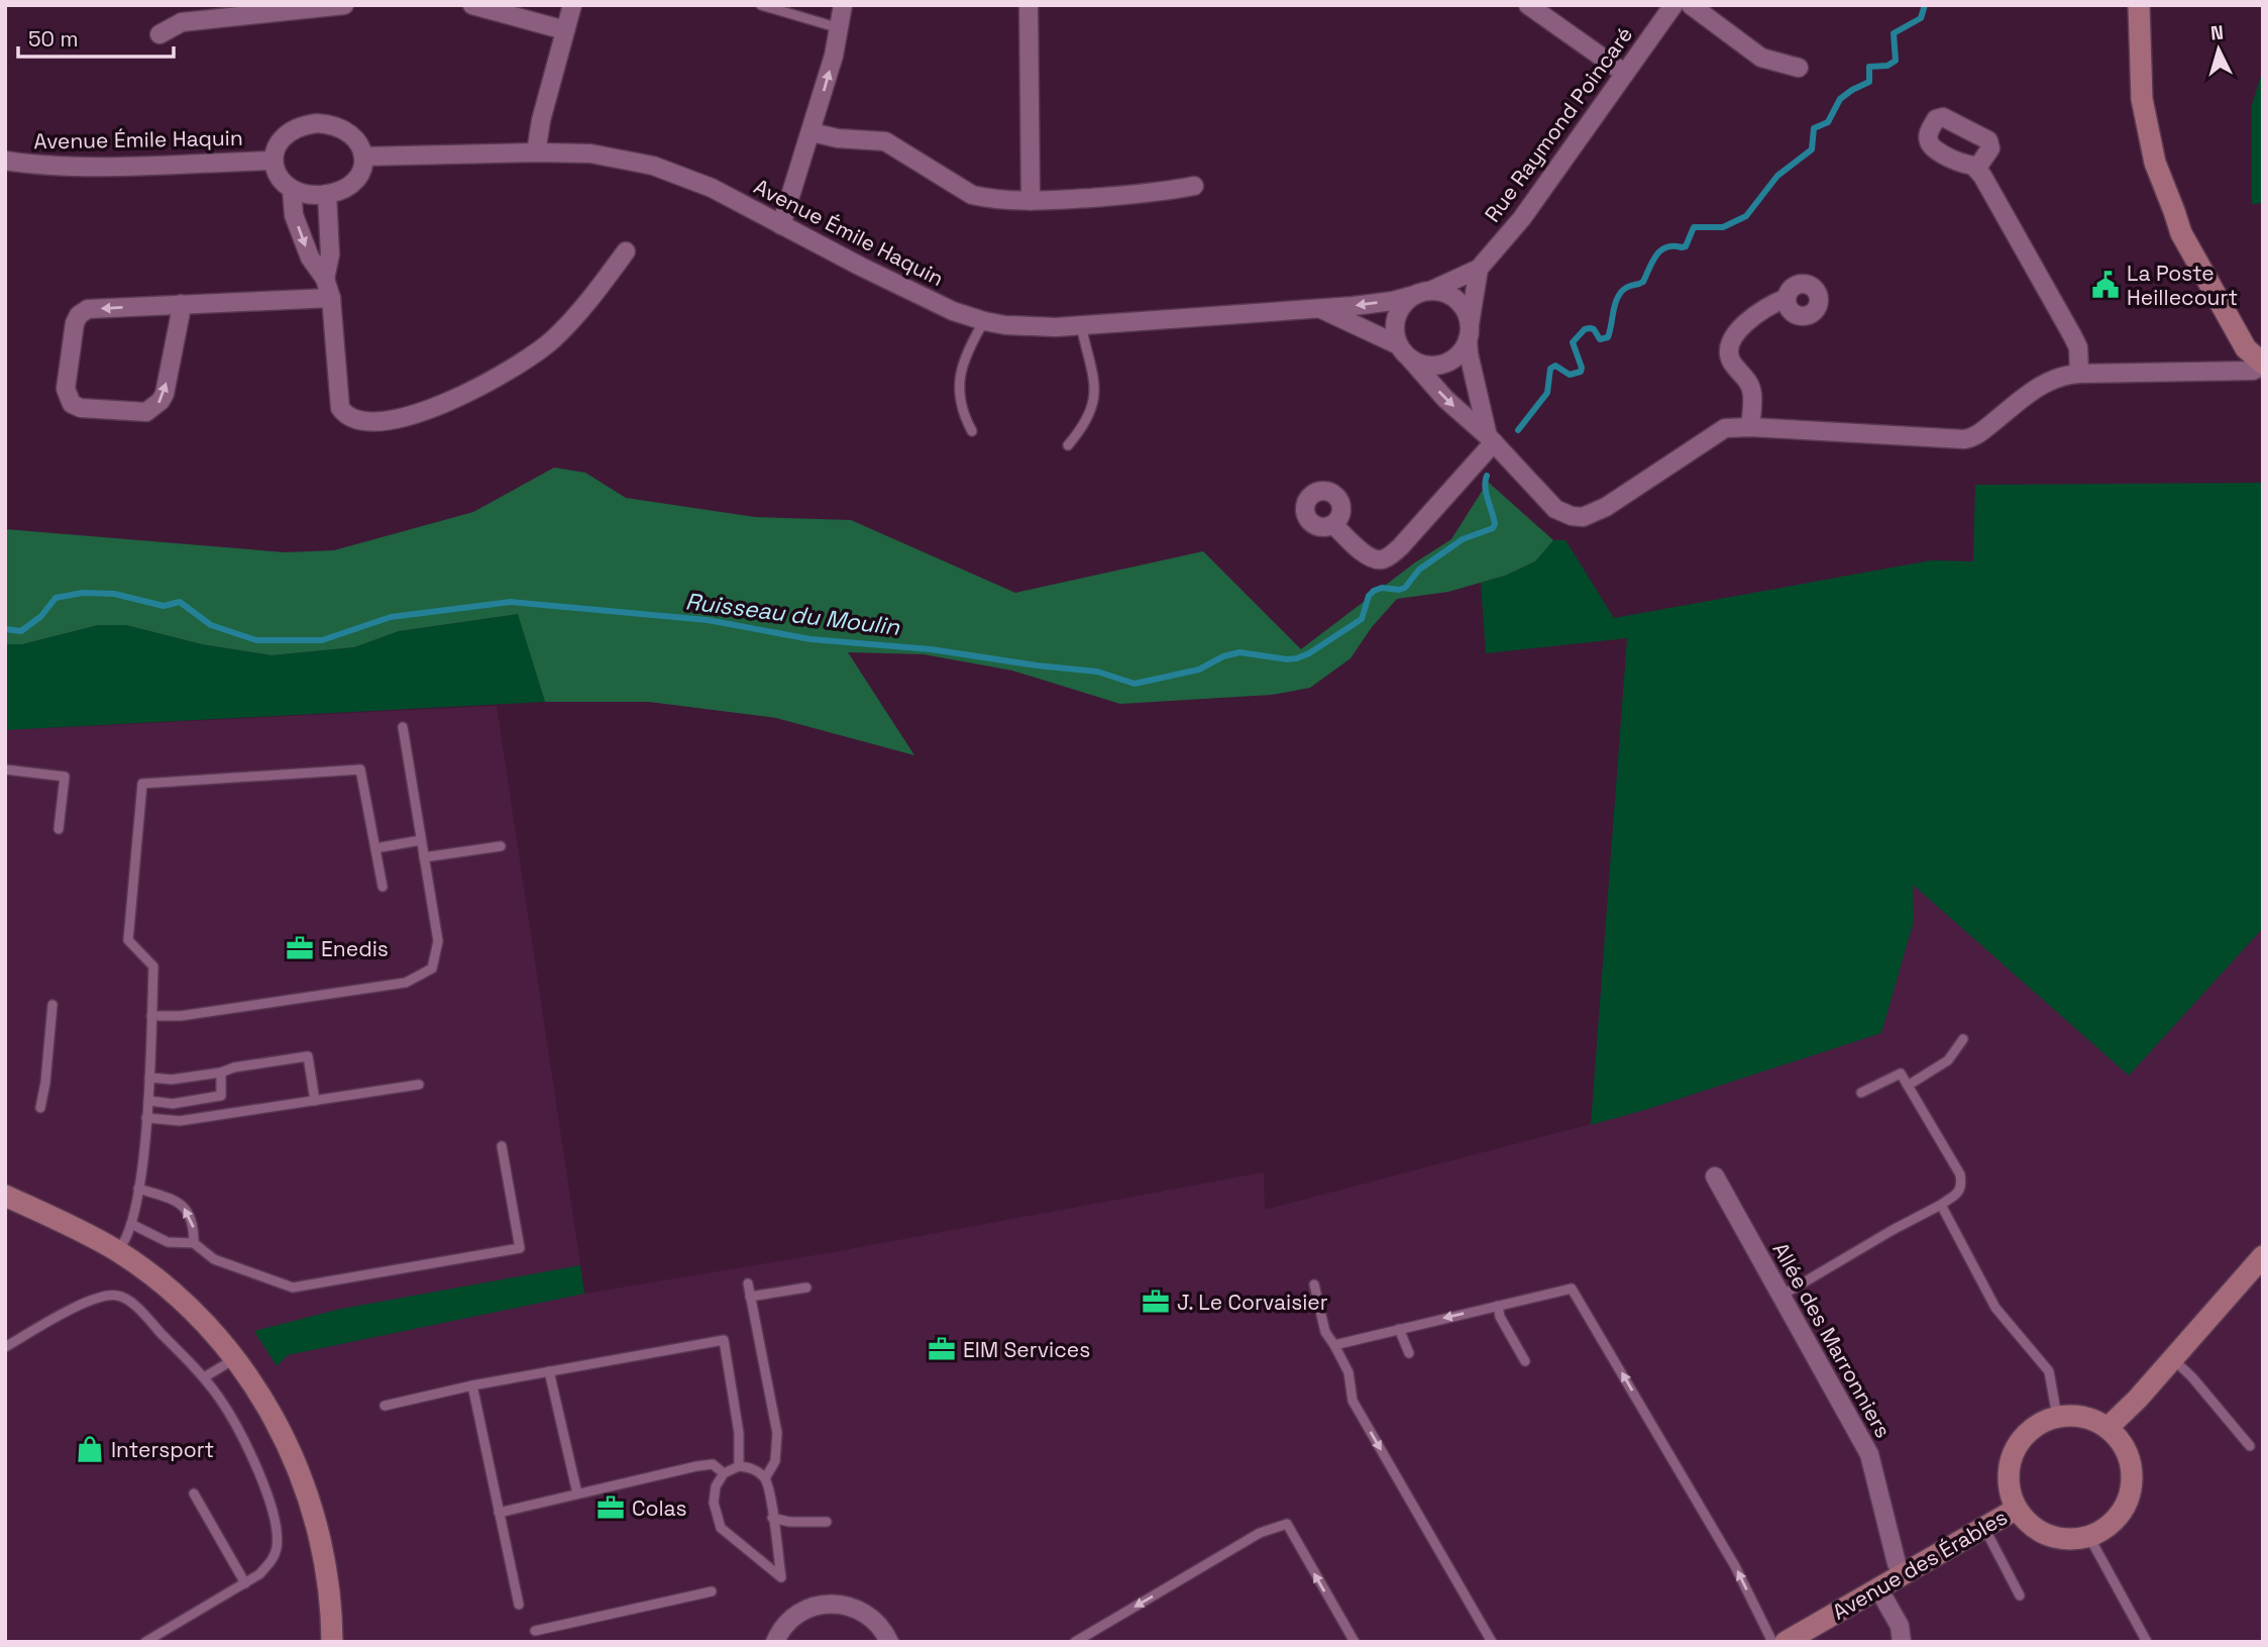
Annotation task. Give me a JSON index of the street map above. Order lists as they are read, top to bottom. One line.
{"streets":{"street":["Rue Raymond Poincaré","Avenue Émile Haquin","Allée des Marronniers","Avenue des Érables"]},"crossings":[["Rue Raymond Poincaré","Avenue Émile Haquin"],["Allée des Marronniers","Avenue des Érables"]],"water":["Ruisseau du Moulin"],"places":{"public building":["La Poste Heillecourt"],"office":["Enedis","J. Le Corvaisier","EIM Services","Colas"],"shop":["Intersport"]},"scale_bar":"50 m","north":"top"}
